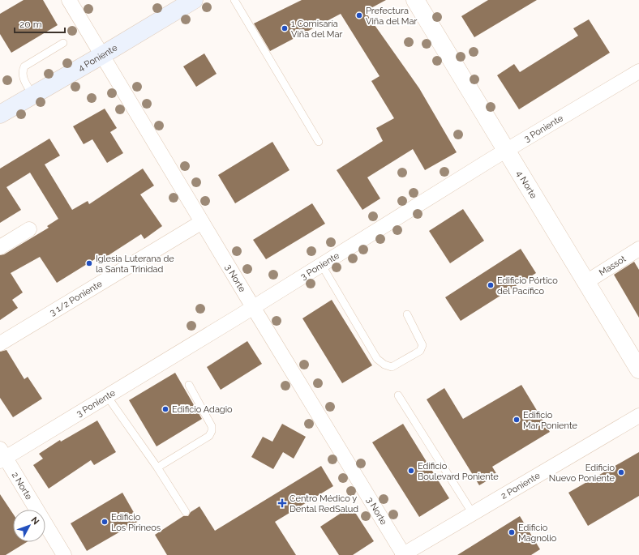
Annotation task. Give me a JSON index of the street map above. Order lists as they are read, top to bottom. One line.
{"streets":{"main road":["4 Poniente"],"street":["3 Poniente","4 Norte","Massot","3 Norte","3 1/2 Poniente","2 Norte","2 Poniente"]},"crossings":[["4 Poniente","3 Norte"],["3 Poniente","4 Norte"],["3 Poniente","3 Norte"],["3 Poniente","2 Norte"],["4 Norte","Massot"],["3 Norte","3 1/2 Poniente"],["3 Norte","2 Poniente"]],"places":{"other":["Prefectura Viña del Mar","1 Comisaría Viña del Mar","Iglesia Luterana de la Santa Trinidad","Edificio Pórtico del Pacífico","Edificio Adagio","Edificio Mar Poniente","Edificio Boulevard Poniente","Edificio Nuevo Poniente","Edificio Los Pirineos","Edificio Magnolio"],"health":["Centro Médico y Dental RedSalud"]},"scale_bar":"20 m","north":"top right"}
